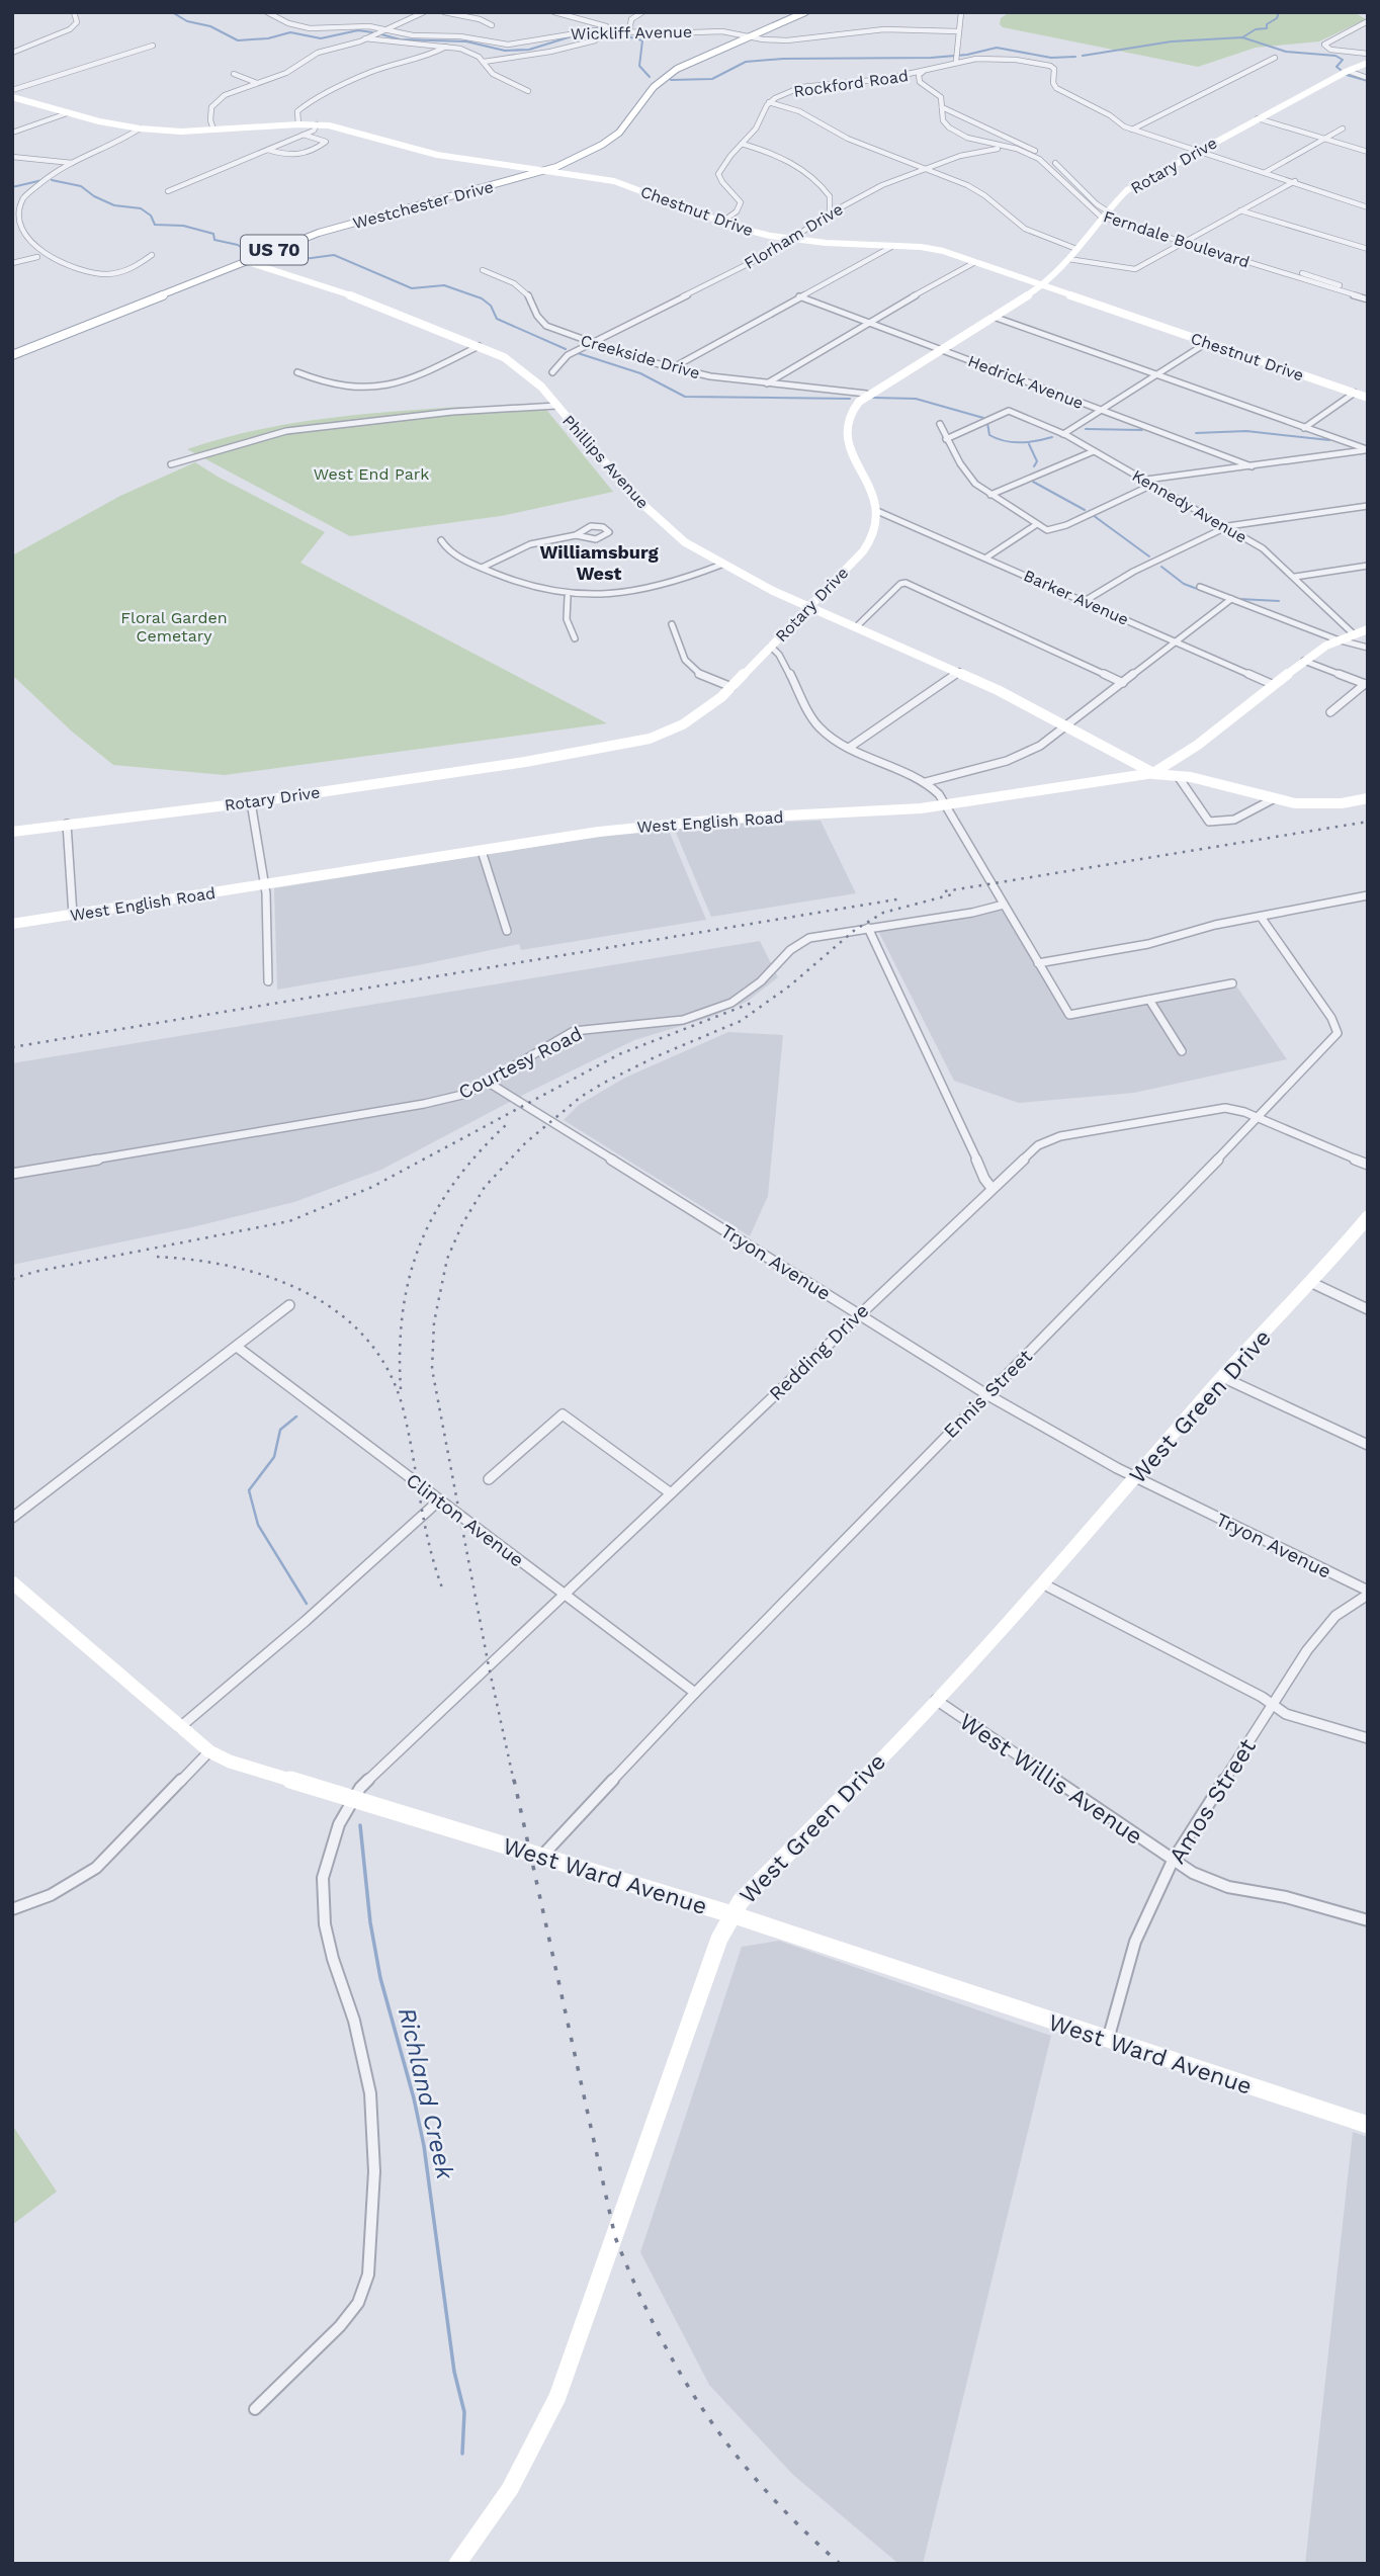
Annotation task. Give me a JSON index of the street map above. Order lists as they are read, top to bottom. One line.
{"streets":{"main road":["West English Road"],"street":["Wickliff Avenue","Rockford Road","Rotary Drive","Westchester Drive","Chestnut Drive","Florham Drive","Ferndale Boulevard","US 70","Creekside Drive","Hedrick Avenue","Phillips Avenue","Kennedy Avenue","Barker Avenue","Courtesy Road","Tryon Avenue","Redding Drive","Ennis Street","West Green Drive","Clinton Avenue","West Willis Avenue","Amos Street","West Ward Avenue"]},"crossings":[["Wickliff Avenue","Westchester Drive"],["Rockford Road","Chestnut Drive"],["Rockford Road","Ferndale Boulevard"],["Rotary Drive","Chestnut Drive"],["Rotary Drive","Ferndale Boulevard"],["Rotary Drive","Creekside Drive"],["Rotary Drive","Hedrick Avenue"],["Rotary Drive","Phillips Avenue"],["Rotary Drive","Barker Avenue"],["Westchester Drive","Chestnut Drive"],["Westchester Drive","Phillips Avenue"],["Chestnut Drive","Florham Drive"],["Florham Drive","Ferndale Boulevard"],["Florham Drive","Creekside Drive"],["Phillips Avenue","West English Road"],["Kennedy Avenue","West English Road"],["Barker Avenue","West English Road"],["Courtesy Road","Tryon Avenue"],["Tryon Avenue","Redding Drive"],["Tryon Avenue","Ennis Street"],["Tryon Avenue","West Green Drive"],["Tryon Avenue","Amos Street"],["Redding Drive","Ennis Street"],["Redding Drive","Clinton Avenue"],["Redding Drive","West Ward Avenue"],["Ennis Street","Clinton Avenue"],["Ennis Street","West Ward Avenue"],["West Green Drive","West Willis Avenue"],["West Green Drive","West Ward Avenue"],["West Willis Avenue","Amos Street"],["Amos Street","West Ward Avenue"]],"districts":["Williamsburg West"],"water":["Richland Creek"],"parks":["West End Park","Floral Garden Cemetary"]}
